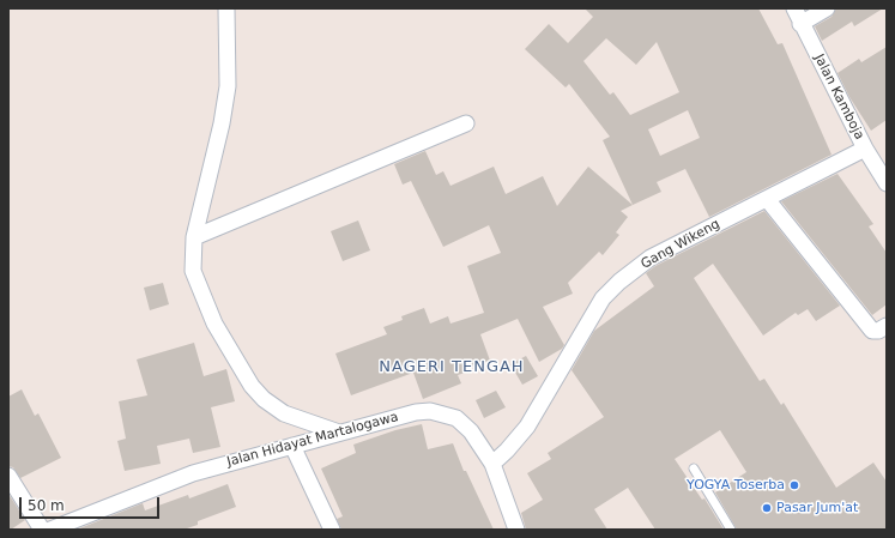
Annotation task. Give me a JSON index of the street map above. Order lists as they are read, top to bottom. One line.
{"streets":{"street":["Jalan Kamboja","Gang Wikeng","Jalan Hidayat Martalogawa"]},"crossings":[["Jalan Kamboja","Gang Wikeng"],["Gang Wikeng","Jalan Hidayat Martalogawa"]],"districts":["NAGERI TENGAH"],"places":["YOGYA Toserba","Pasar Jum'at"],"scale_bar":"50 m"}
